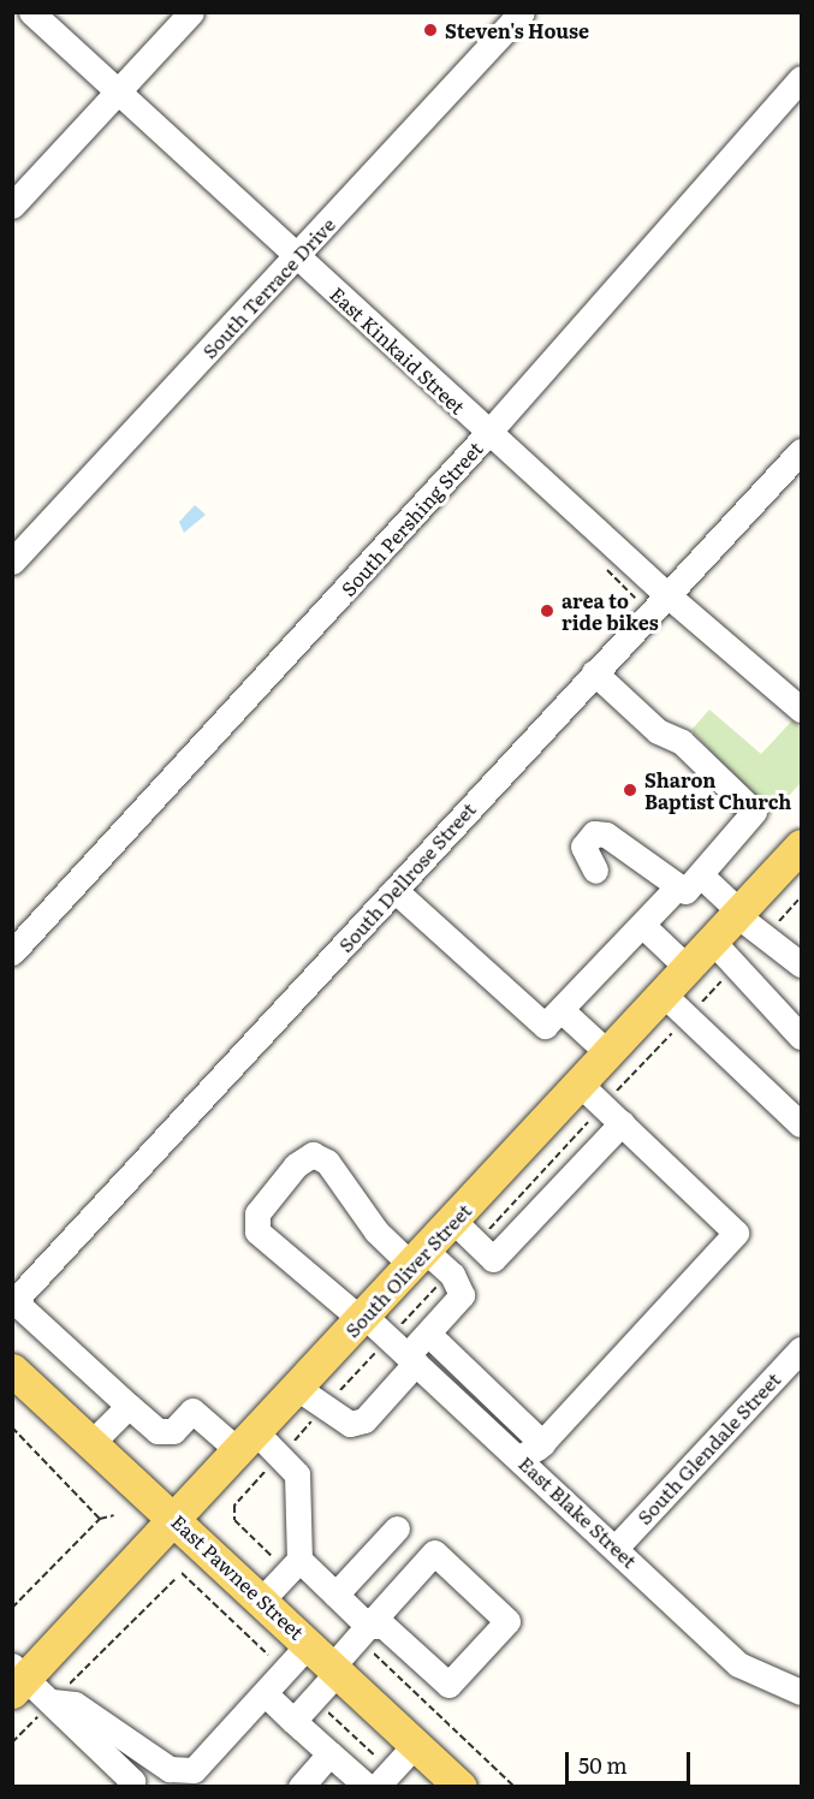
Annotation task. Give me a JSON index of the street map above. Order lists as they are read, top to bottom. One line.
{"streets":{"main road":["South Oliver Street","East Pawnee Street"],"street":["South Terrace Drive","East Kinkaid Street","South Pershing Street","South Dellrose Street","South Glendale Street","East Blake Street"]},"crossings":[["South Terrace Drive","East Kinkaid Street"],["East Kinkaid Street","South Pershing Street"],["East Kinkaid Street","South Dellrose Street"],["South Oliver Street","East Blake Street"],["South Oliver Street","East Pawnee Street"],["South Glendale Street","East Blake Street"]],"places":["Steven's House","area to ride bikes","Sharon Baptist Church"],"scale_bar":"50 m"}
